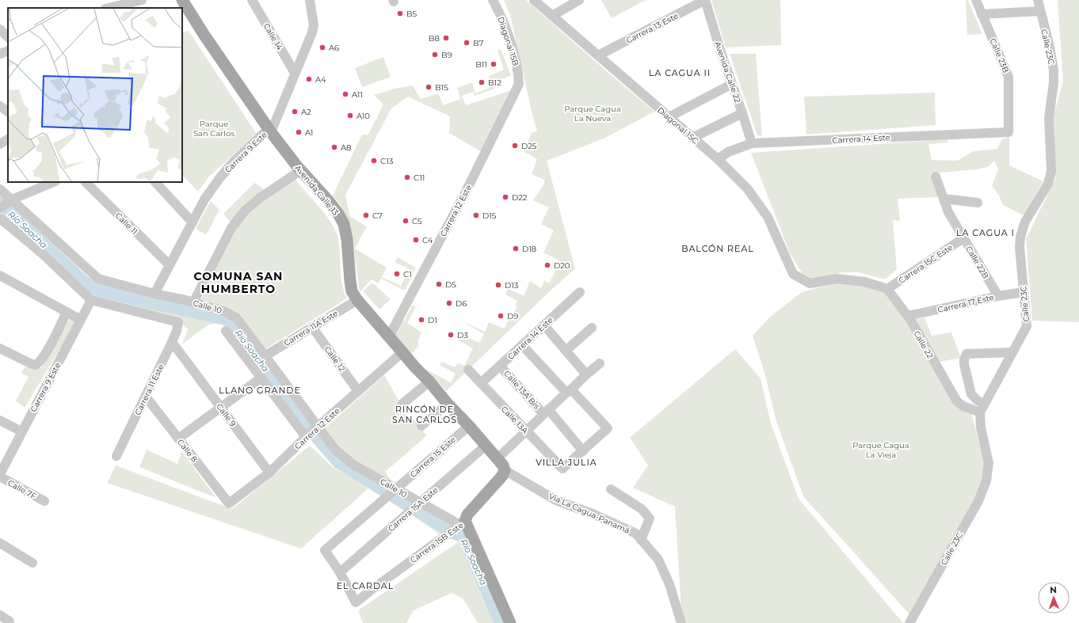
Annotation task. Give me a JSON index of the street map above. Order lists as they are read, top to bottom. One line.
{"streets":{"main road":["Avenida Calle 13","Carrera 15B Este"],"street":["Carrera 13 Este","Calle 14","Diagonal 15B","Calle 23C","Calle 23B","Avenida Calle 22","Diagonal 15C","Carrera 14 Este","Carrera 9 Este","Carrera 12 Este","Calle 11","Calle 22B","Carrera 15C Este","Carrera 17 Este","Calle 10","Carrera 11A Este","Calle 22","Calle 12","Carrera 11 Este","Calle 13A Bis","Calle 9","Calle 13A","Calle 8","Carrera 15 Este","Calle 7F","Carrera 15A Este","Vía La Cagua-Panamá"]},"crossings":[["Carrera 13 Este","Avenida Calle 22"],["Carrera 13 Este","Diagonal 15C"],["Calle 14","Carrera 9 Este"],["Diagonal 15B","Carrera 12 Este"],["Calle 23C","Carrera 17 Este"],["Calle 23C","Calle 22"],["Calle 23B","Carrera 14 Este"],["Avenida Calle 22","Carrera 14 Este"],["Diagonal 15C","Carrera 14 Este"],["Diagonal 15C","Carrera 15C Este"],["Diagonal 15C","Calle 22"],["Carrera 14 Este","Calle 13A Bis"],["Carrera 14 Este","Calle 13A"],["Carrera 9 Este","Avenida Calle 13"],["Carrera 9 Este","Calle 11"],["Carrera 9 Este","Calle 10"],["Carrera 9 Este","Carrera 11 Este"],["Avenida Calle 13","Carrera 12 Este"],["Avenida Calle 13","Carrera 11A Este"],["Avenida Calle 13","Carrera 15 Este"],["Avenida Calle 13","Carrera 15A Este"],["Avenida Calle 13","Vía La Cagua-Panamá"],["Avenida Calle 13","Carrera 15B Este"],["Carrera 12 Este","Calle 10"],["Carrera 12 Este","Calle 12"],["Carrera 12 Este","Calle 9"],["Carrera 12 Este","Calle 8"],["Calle 22B","Carrera 15C Este"],["Calle 22B","Carrera 17 Este"],["Carrera 15C Este","Calle 22"],["Carrera 17 Este","Calle 22"],["Calle 10","Carrera 11A Este"],["Calle 10","Carrera 15 Este"],["Calle 10","Carrera 15A Este"],["Calle 10","Carrera 15B Este"],["Carrera 11A Este","Calle 12"],["Carrera 11 Este","Calle 9"],["Carrera 11 Este","Calle 8"],["Calle 13A Bis","Calle 13A"],["Carrera 15 Este","Carrera 15A Este"],["Carrera 15 Este","Carrera 15B Este"],["Carrera 15A Este","Carrera 15B Este"],["Vía La Cagua-Panamá","Carrera 15B Este"]],"districts":["LA CAGUA II","LA CAGUA I","BALCÓN REAL","COMUNA SAN HUMBERTO","LLANO GRANDE","RINCÓN DE SAN CARLOS","VILLA JULIA","EL CARDAL"],"water":["Río Soacha"],"parks":["Parque Cagua La Nueva","Parque San Carlos","Parque Cagua La Vieja"],"places":["B5","B8","B7","A6","B9","B11","A4","B12","B15","A11","A2","A10","A1","D25","A8","C13","C11","D22","C7","D15","C5","C4","D18","D20","C1","D5","D13","D6","D9","D1","D3"],"north":"top"}
